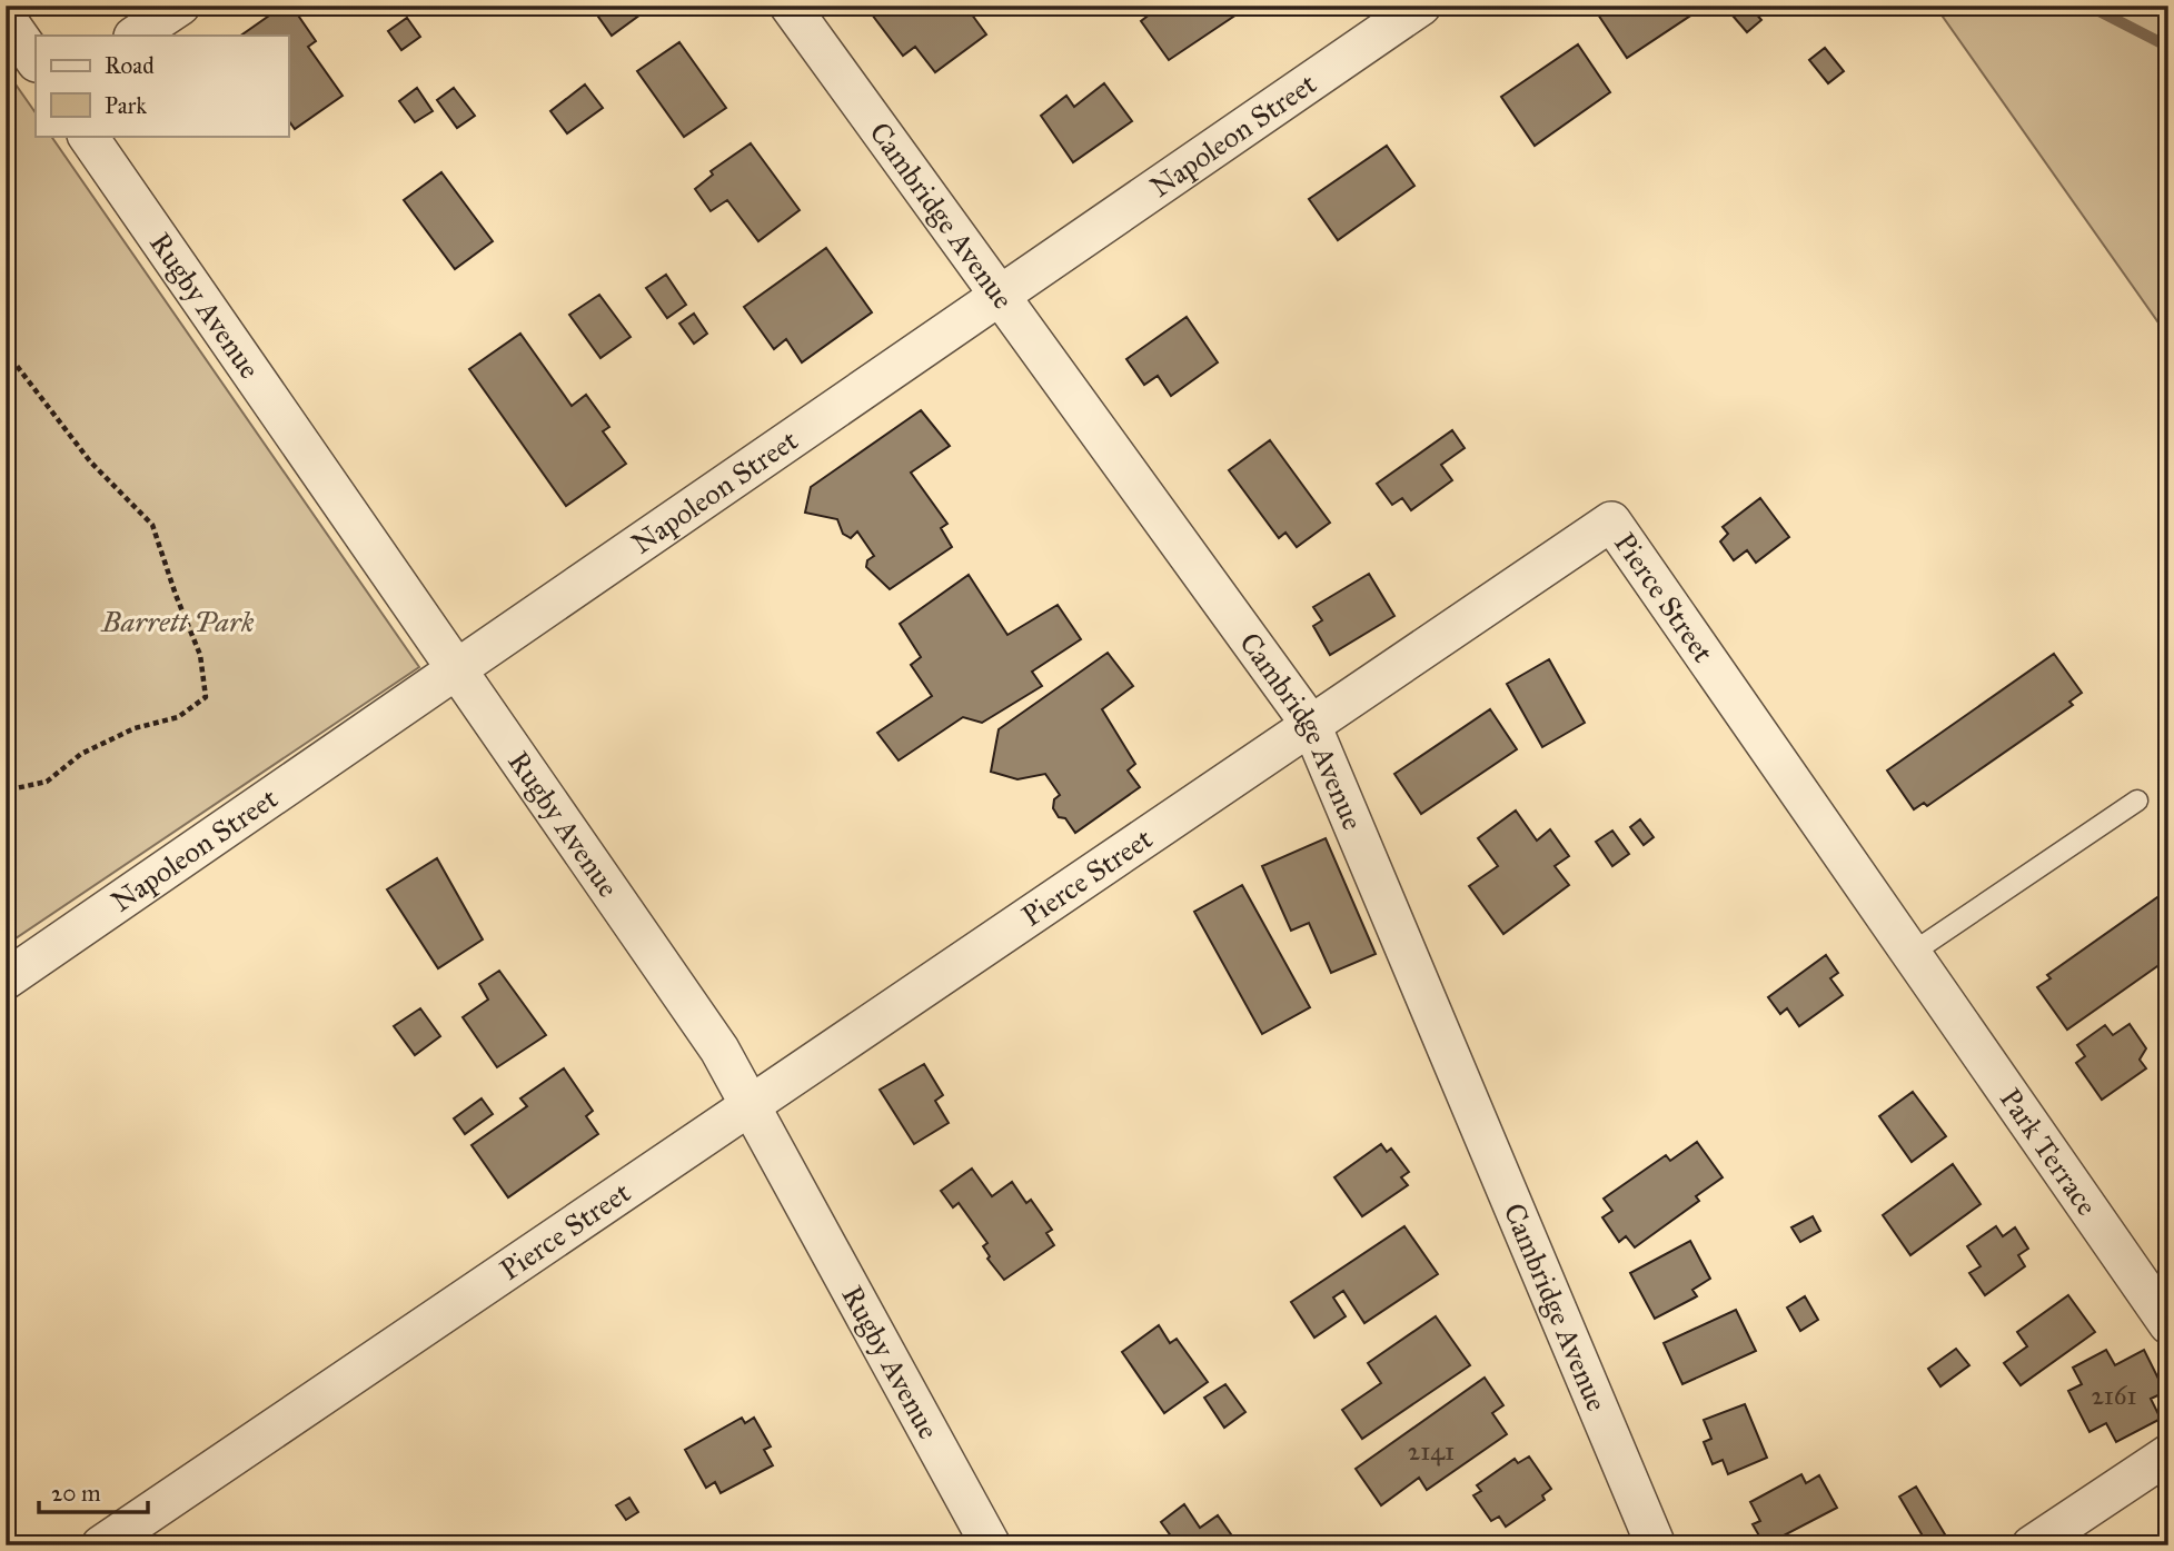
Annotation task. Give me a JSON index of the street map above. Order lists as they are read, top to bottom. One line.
{"streets":{"street":["Napoleon Street","Cambridge Avenue","Rugby Avenue","Pierce Street","Park Terrace"]},"crossings":[["Napoleon Street","Cambridge Avenue"],["Napoleon Street","Rugby Avenue"],["Cambridge Avenue","Pierce Street"],["Rugby Avenue","Pierce Street"],["Pierce Street","Park Terrace"]],"parks":["Barrett Park"],"house_numbers":["2161","2141"],"legend":["Road","Park"],"scale_bar":"20 m"}
